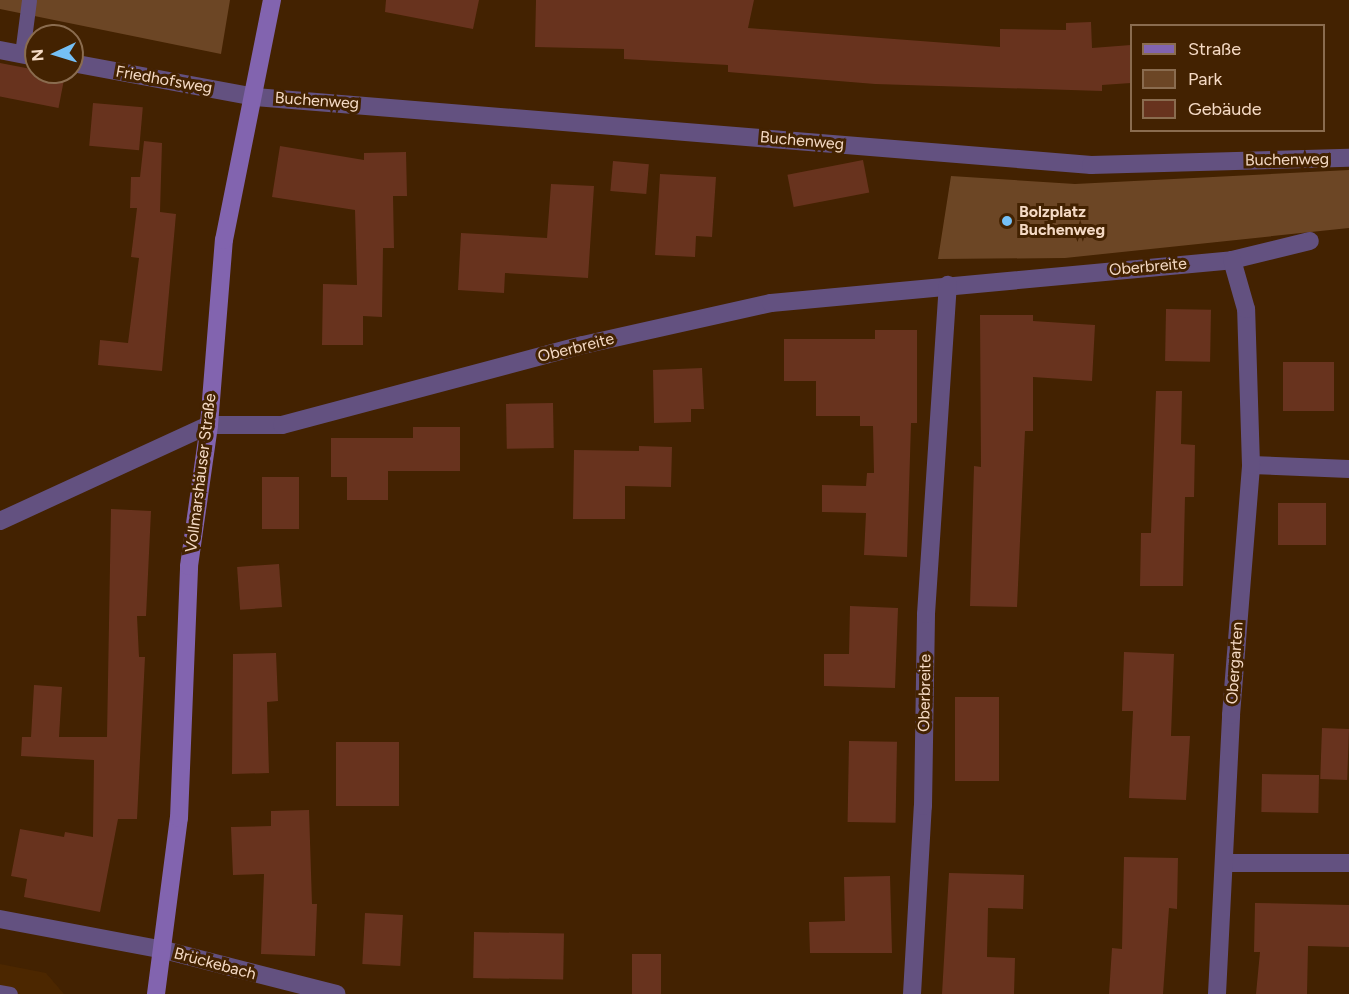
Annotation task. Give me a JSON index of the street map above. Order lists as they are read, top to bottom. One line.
{"streets":{"main road":["Vollmarshäuser Straße"],"street":["Friedhofsweg","Buchenweg","Oberbreite","Obergarten","Brückebach"]},"crossings":[["Friedhofsweg","Buchenweg"],["Friedhofsweg","Vollmarshäuser Straße"],["Buchenweg","Vollmarshäuser Straße"],["Oberbreite","Vollmarshäuser Straße"],["Oberbreite","Obergarten"],["Vollmarshäuser Straße","Brückebach"]],"places":["Bolzplatz Buchenweg"],"legend":["Straße","Park","Gebäude"],"north":"left"}
